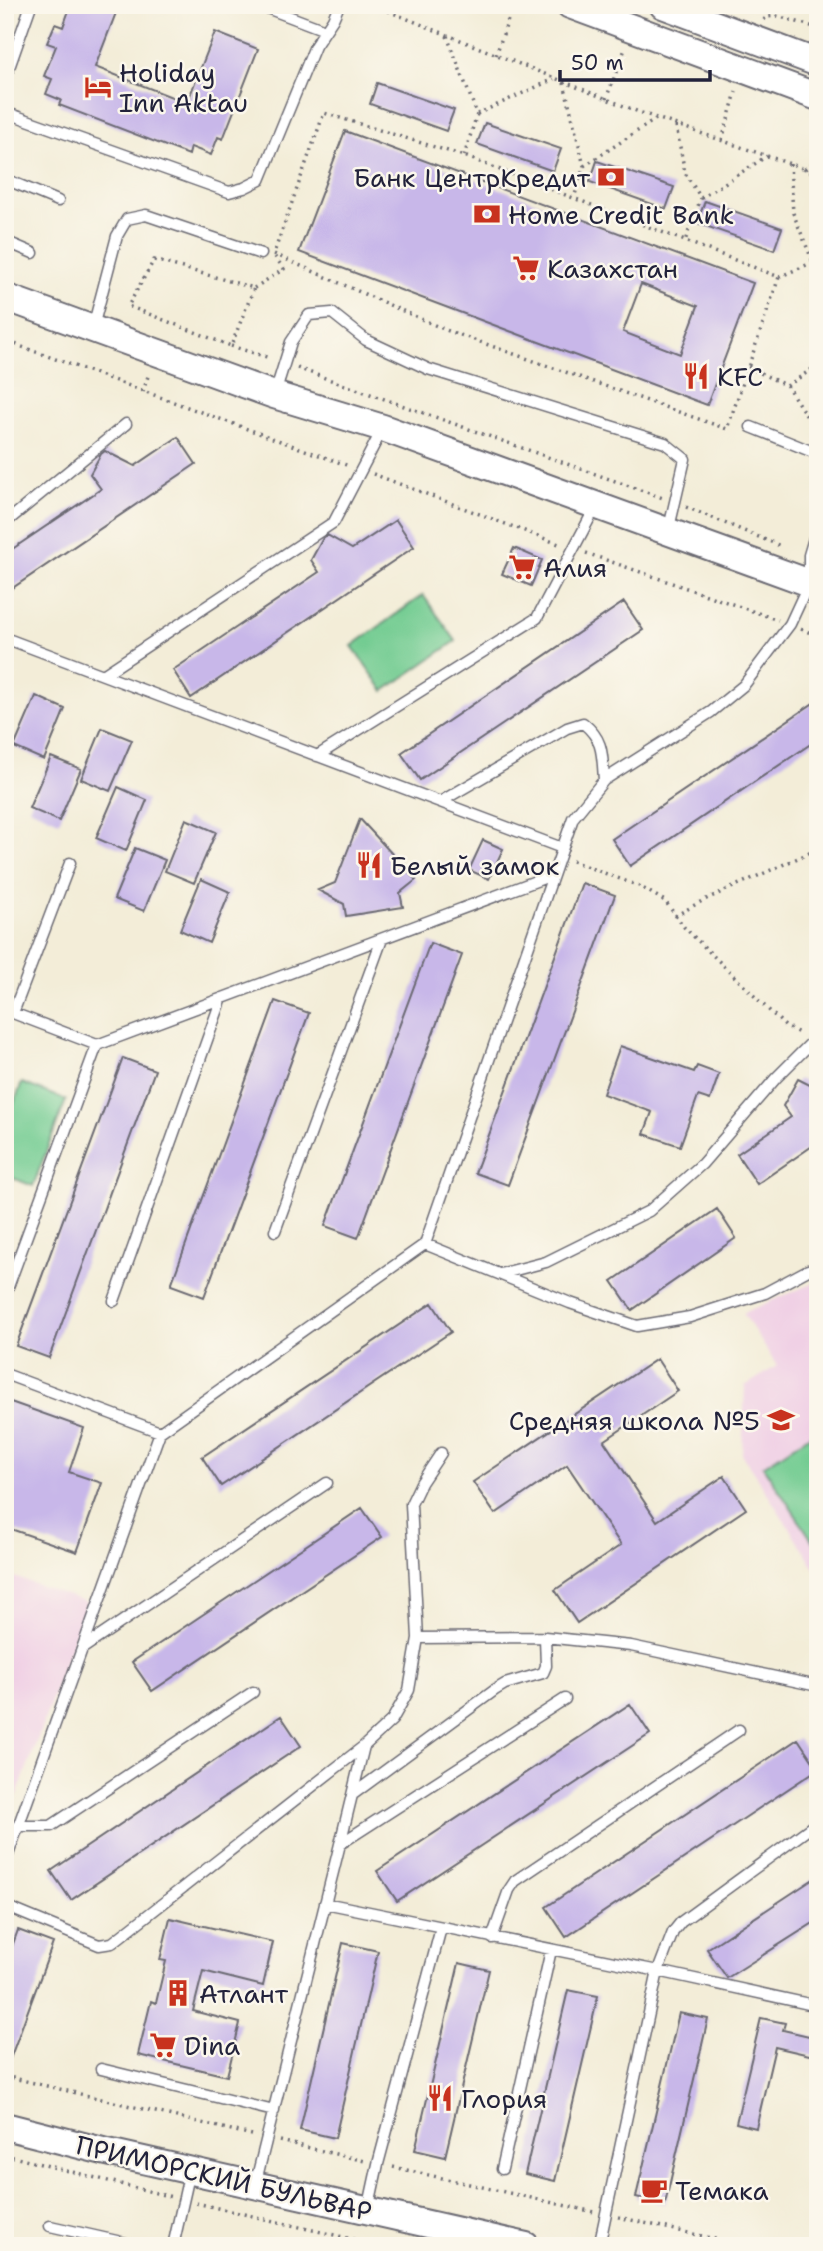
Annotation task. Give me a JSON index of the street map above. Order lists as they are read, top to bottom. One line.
{"streets":{"street":["ПРИМОРСКИЙ БУЛЬВАР"]},"places":{"hotel":["Holiday Inn Aktau"],"bank":["Банк ЦентрКредит","Home Credit Bank"],"supermarket":["Казахстан","Алия","Dina"],"restaurant":["KFC","Белый замок","Глория"],"school or university":["Средняя школа №5"],"building":["Атлант"],"cafe":["Темака"]},"scale_bar":"50 m"}
